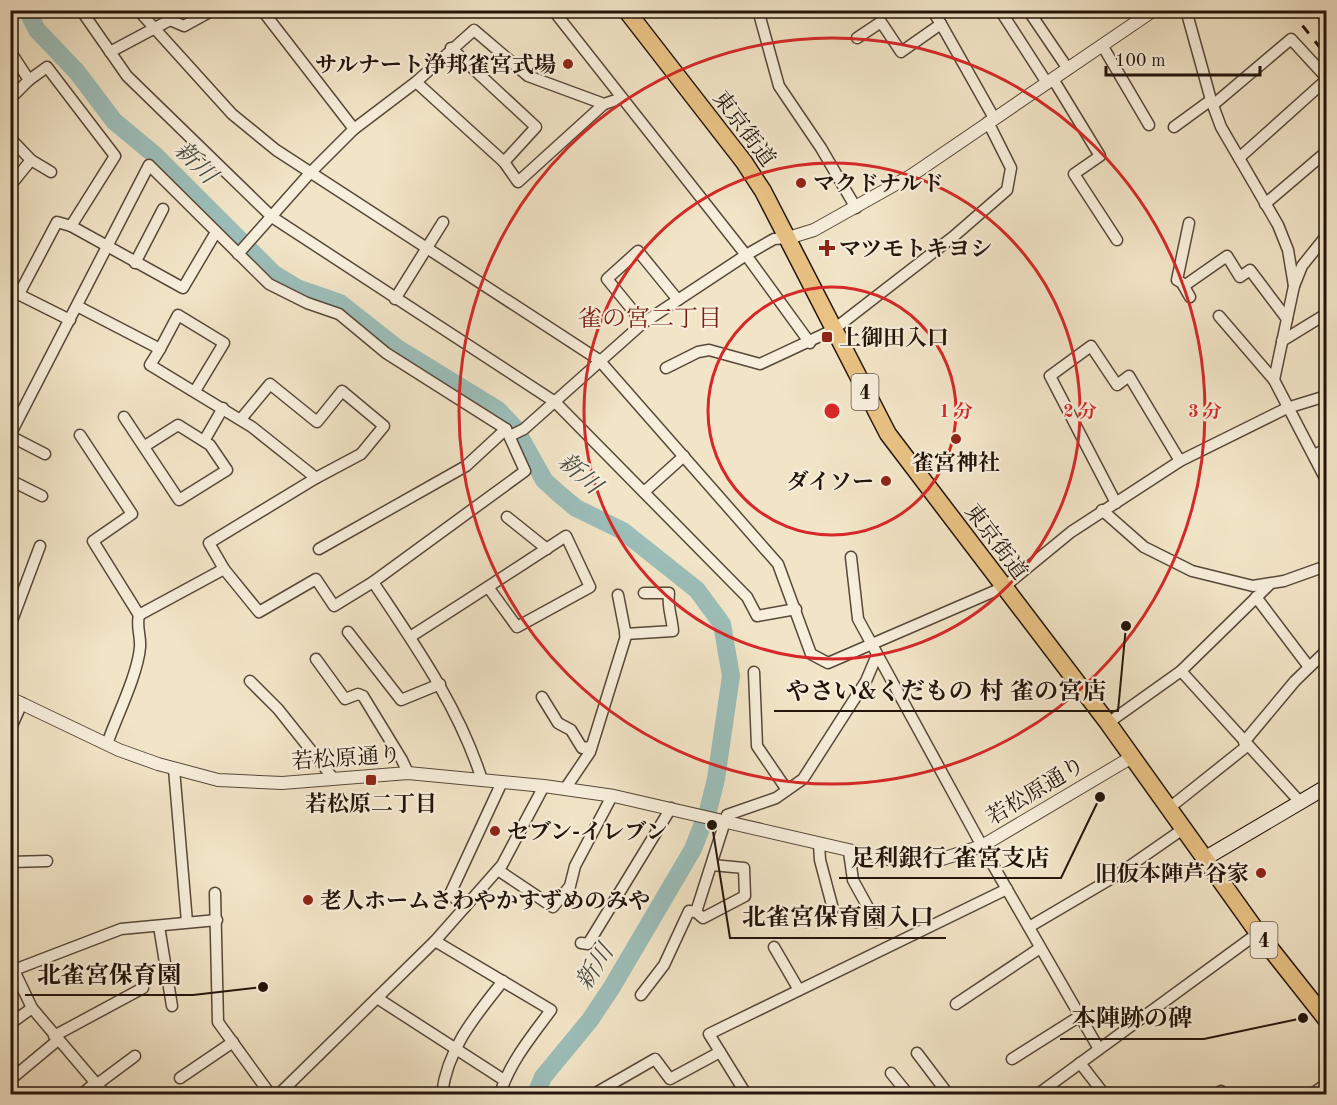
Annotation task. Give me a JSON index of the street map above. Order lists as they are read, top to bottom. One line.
{"streets":{"highway":["東京街道","4"],"street":["若松原通り"]},"crossings":[["東京街道","若松原通り"]],"districts":["雀の宮二丁目"],"water":["新川"],"places":{"other":["サルナート浄邦雀宮式場","マクドナルド","雀宮神社","ダイソー","やさい&くだもの 村 雀の宮店","足利銀行 雀宮支店","北雀宮保育園入口","セブン-イレブン","旧仮本陣芦谷家","老人ホームさわやかすずめのみや","北雀宮保育園","本陣跡の碑"],"health":["マツモトキヨシ"],"transit":["上御田入口","若松原二丁目"]},"scale_bar":"100 m","rings":["1 分","2 分","3 分"]}
